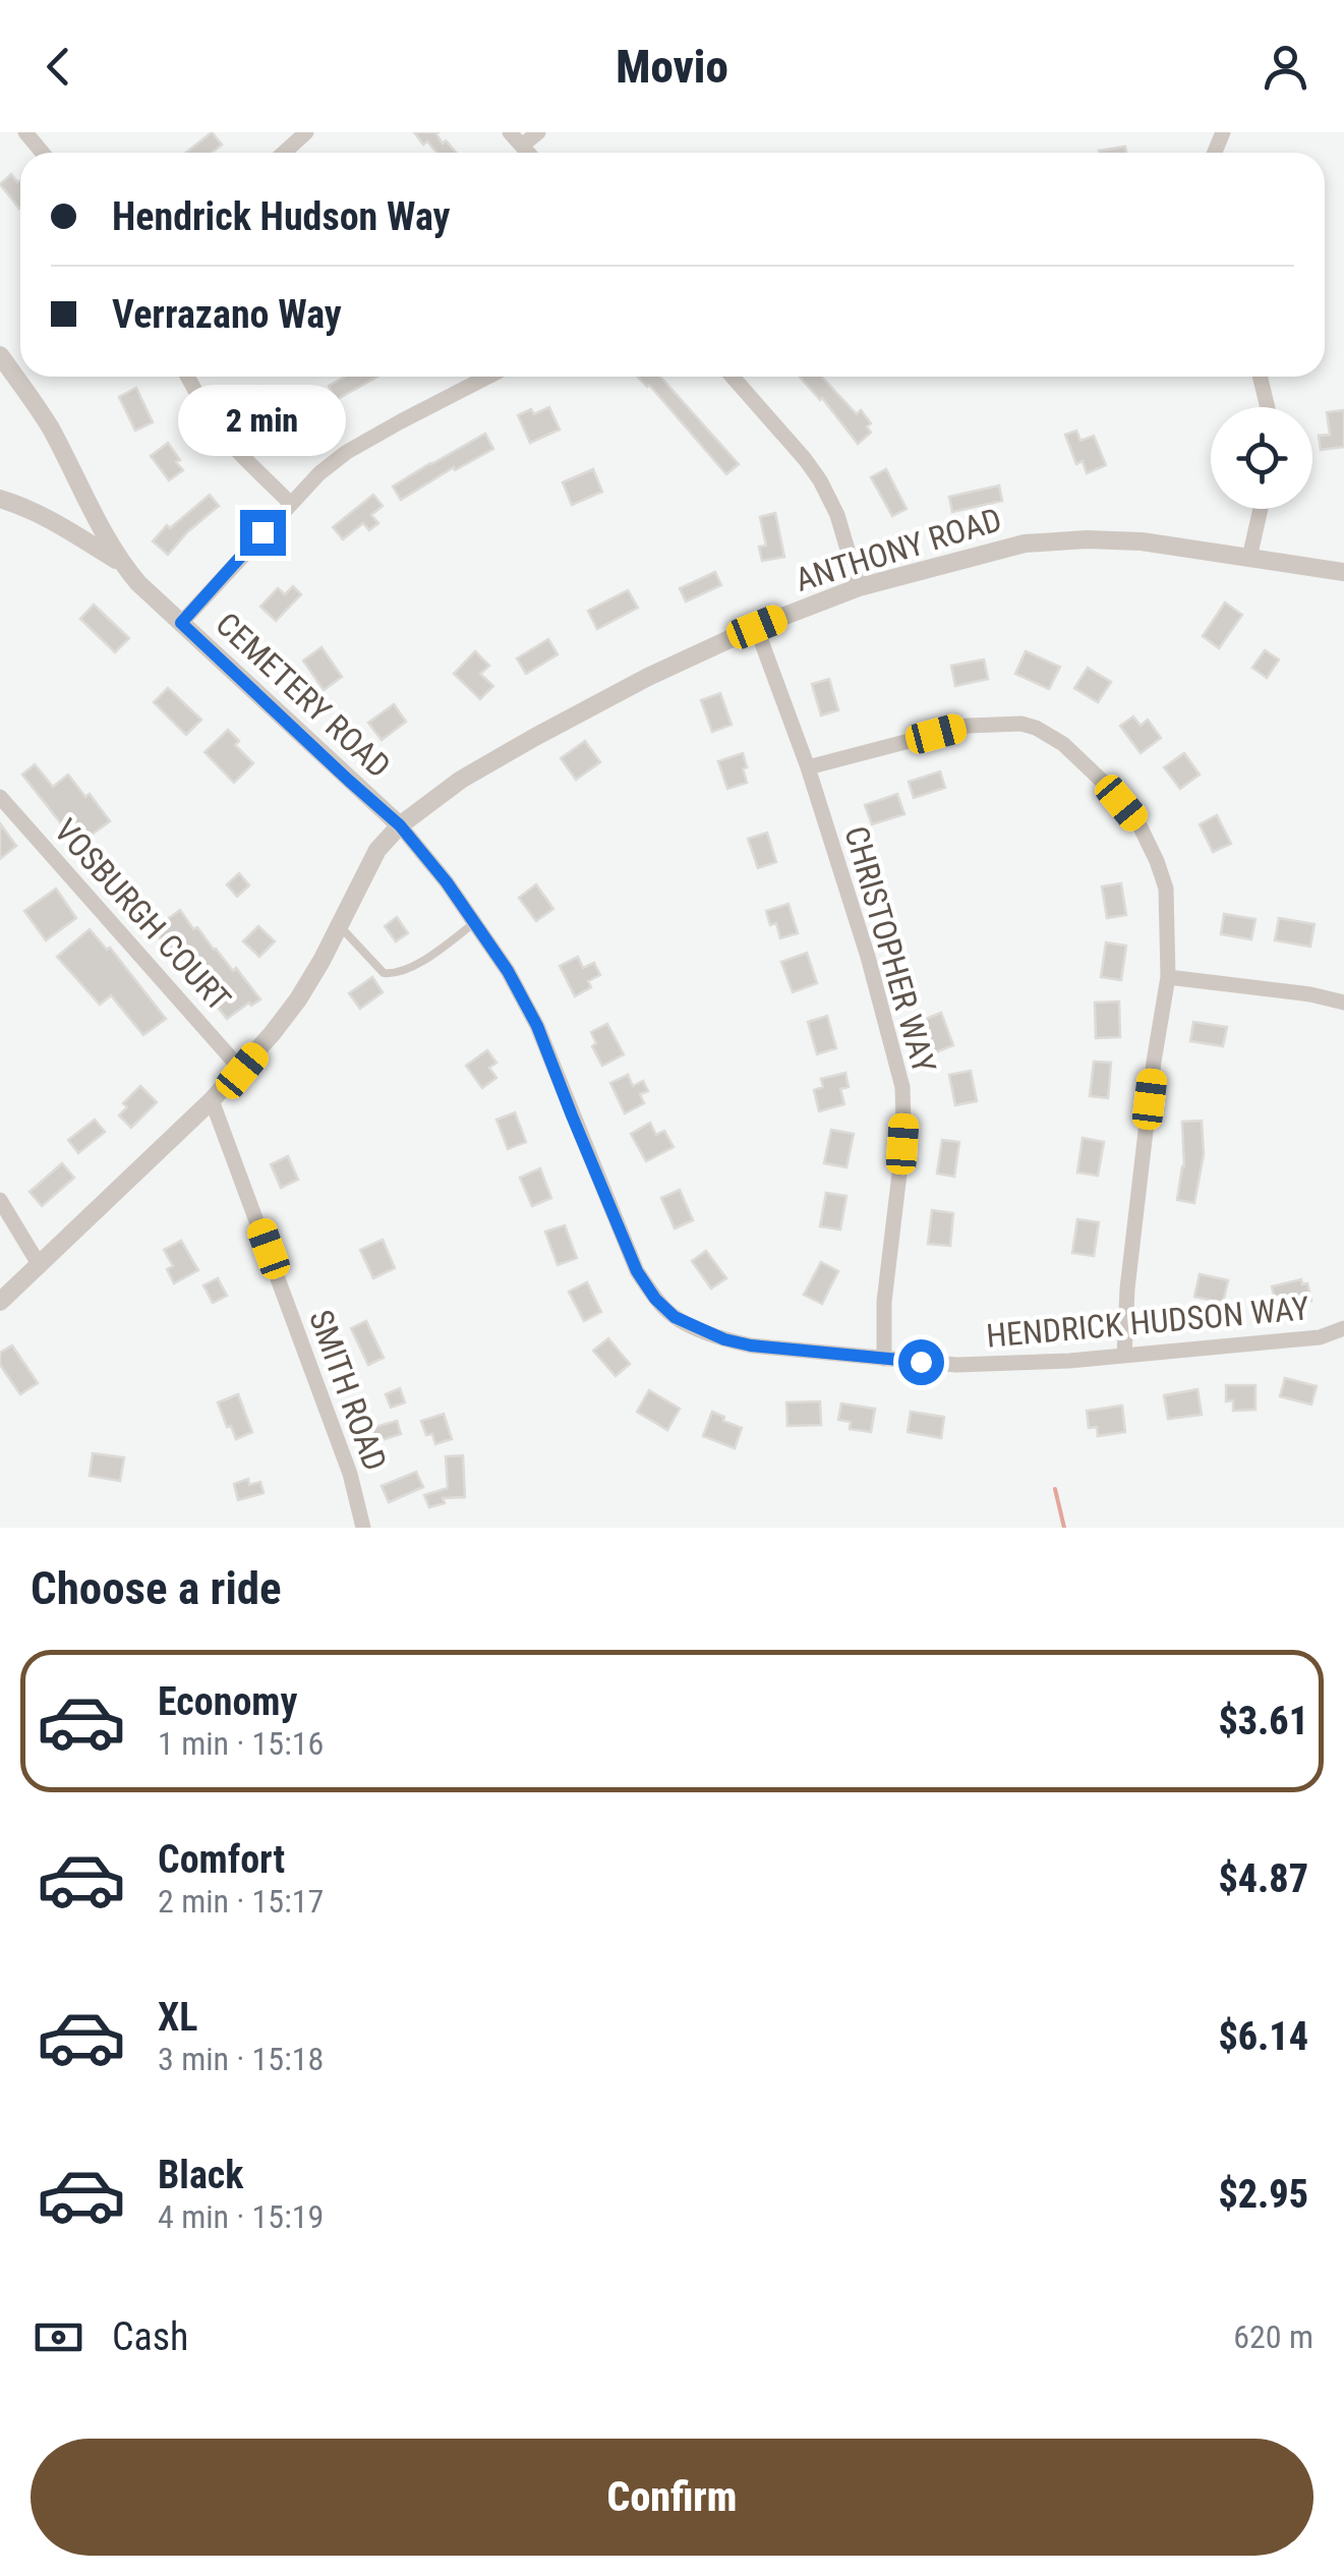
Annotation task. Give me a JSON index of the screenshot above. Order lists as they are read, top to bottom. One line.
{"streets":{"street":["ANTHONY ROAD","CEMETERY ROAD","VOSBURGH COURT","CHRISTOPHER WAY","HENDRICK HUDSON WAY","SMITH ROAD"]},"crossings":[["ANTHONY ROAD","CEMETERY ROAD"],["ANTHONY ROAD","VOSBURGH COURT"],["ANTHONY ROAD","CHRISTOPHER WAY"],["ANTHONY ROAD","HENDRICK HUDSON WAY"],["ANTHONY ROAD","SMITH ROAD"],["CEMETERY ROAD","HENDRICK HUDSON WAY"],["CHRISTOPHER WAY","HENDRICK HUDSON WAY"]],"page":{"header":"Movio","banner":["Hendrick Hudson Way","Verrazano Way"],"bubble":"2 min","heading":"Choose a ride","list":[{"name":"Economy","note":"1 min · 15:16","value":"$3.61"},{"name":"Comfort","note":"2 min · 15:17","value":"$4.87"},{"name":"XL","note":"3 min · 15:18","value":"$6.14"},{"name":"Black","note":"4 min · 15:19","value":"$2.95"}],"pay":["Cash","620 m"],"buttons":"Confirm"}}
